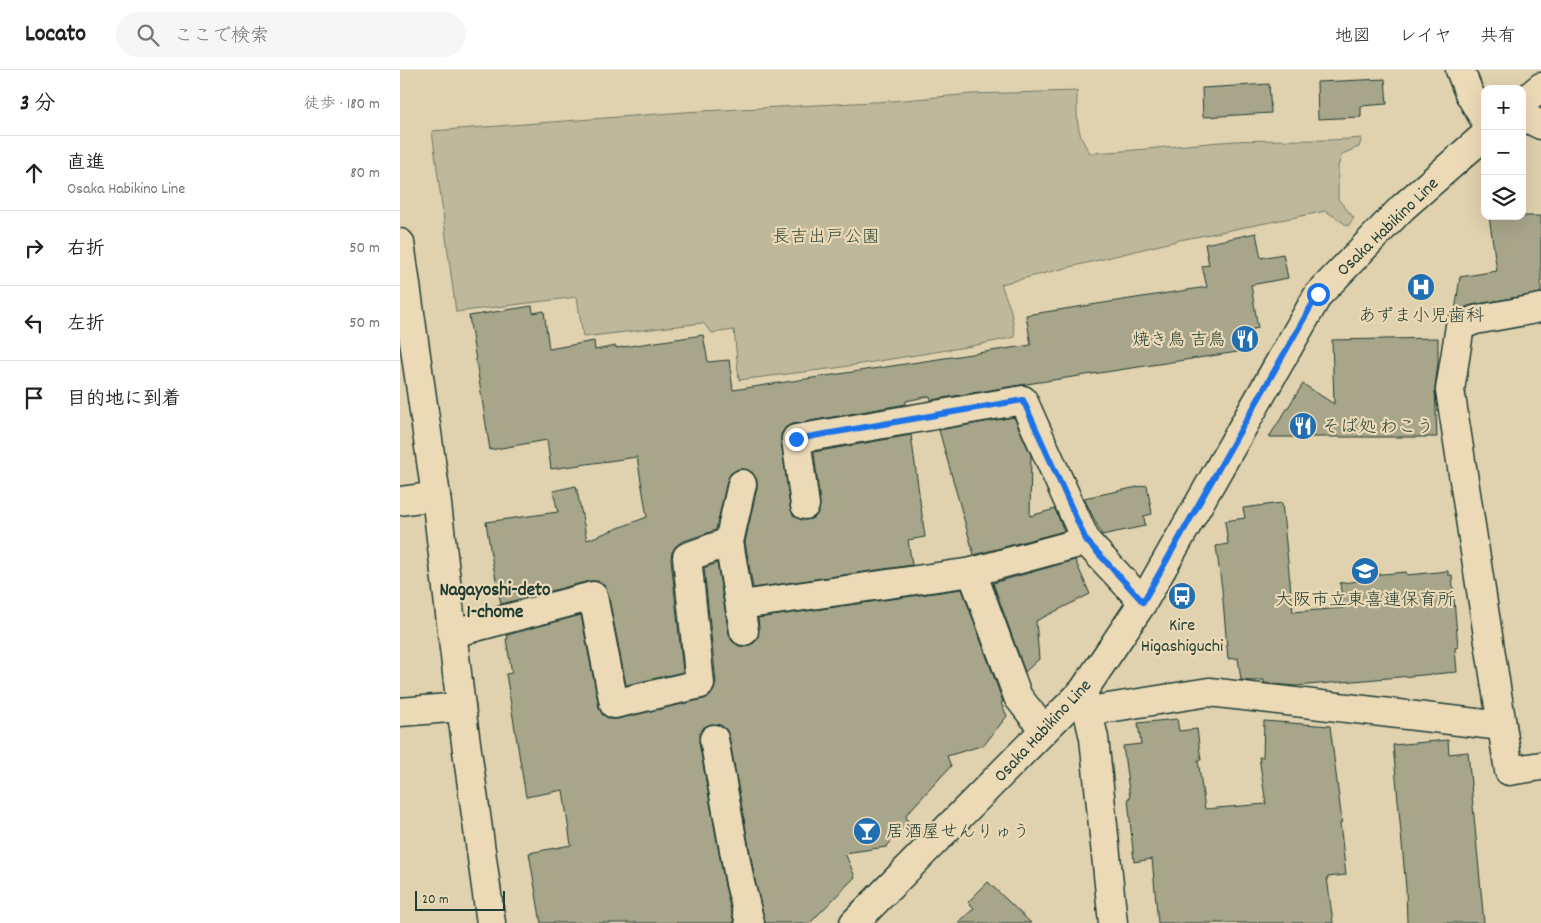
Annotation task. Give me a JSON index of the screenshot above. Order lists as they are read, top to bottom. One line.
{"streets":{"street":["Osaka Habikino Line"]},"districts":["Nagayoshi-deto 1-chome"],"parks":["長吉出戸公園"],"places":{"hospital":["あずま小児歯科"],"restaurant":["焼き鳥 吉鳥","そば処 わこう"],"school or university":["大阪市立東喜連保育所"],"bus stop":["Kire Higashiguchi"],"bar":["居酒屋せんりゅう"]},"scale_bar":"20 m","page":{"header":"Locato","search":"ここで検索","nav":["地図","レイヤ","共有"],"heading":["3 分","徒歩 · 180 m"],"map_buttons":["+","−"],"list":[["直進","Osaka Habikino Line","80 m"],["右折","50 m"],["左折","50 m"],"目的地に到着"],"scale":"20 m"}}
